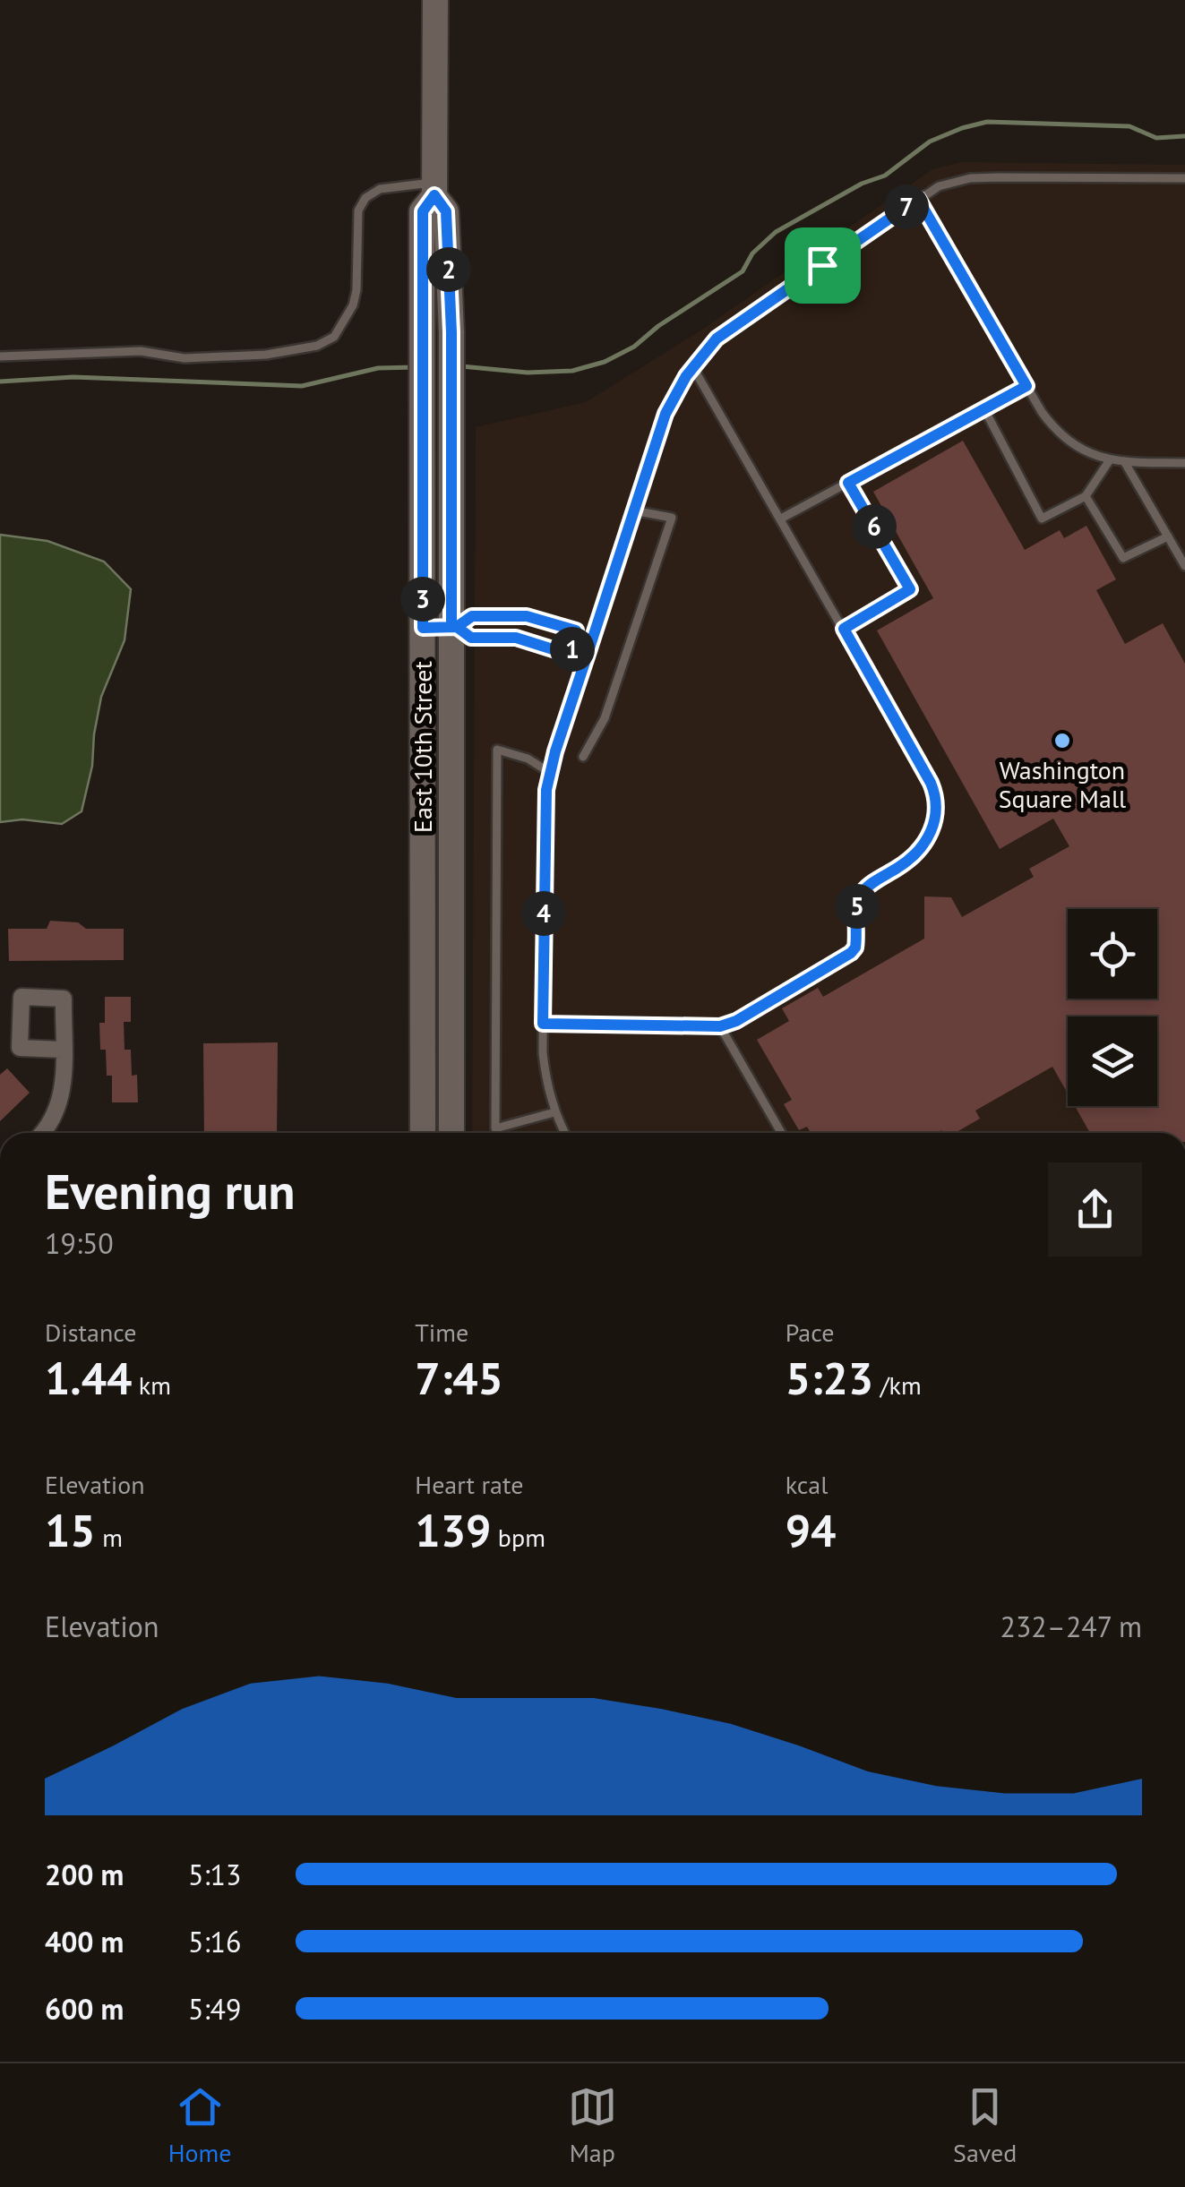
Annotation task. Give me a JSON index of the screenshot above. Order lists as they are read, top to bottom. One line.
{"streets":{"main road":["East 10th Street"]},"places":["Washington Square Mall"],"page":{"pins":["7","2","6","3","1","5","4"],"heading":["Evening run","19:50"],"stats":[["Distance","1.44 km"],["Time","7:45"],["Pace","5:23 /km"],["Elevation","15 m"],["Heart rate","139 bpm"],["kcal","94"]],"chart":["Elevation","232–247 m"],"list":[{"name":"200 m","note":"5:13"},{"name":"400 m","note":"5:16"},{"name":"600 m","note":"5:49"}],"tabs":["Home","Map","Saved"]}}
